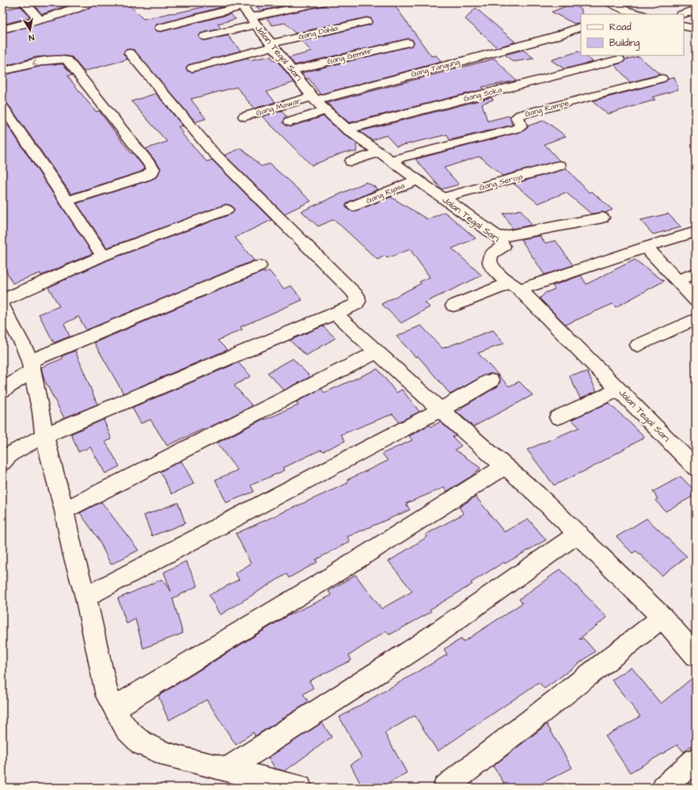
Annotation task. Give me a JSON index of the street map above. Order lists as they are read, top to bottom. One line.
{"streets":{"street":["Gang Dahlia","Jalan Tegal Sari","Gang Gemitir","Gang Tangung","Gang Soka","Gang Mawar","Gang Rampe","Gang Seroja","Gang Rijasa"]},"crossings":[["Gang Dahlia","Jalan Tegal Sari"],["Jalan Tegal Sari","Gang Gemitir"],["Jalan Tegal Sari","Gang Tangung"],["Jalan Tegal Sari","Gang Soka"],["Jalan Tegal Sari","Gang Mawar"],["Jalan Tegal Sari","Gang Rampe"],["Jalan Tegal Sari","Gang Seroja"],["Jalan Tegal Sari","Gang Rijasa"],["Gang Tangung","Gang Mawar"]],"legend":["Road","Building"],"north":"bottom"}
